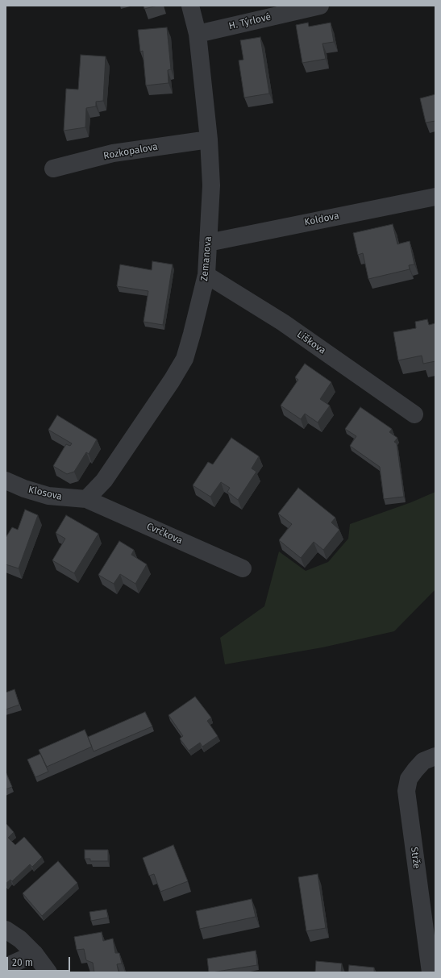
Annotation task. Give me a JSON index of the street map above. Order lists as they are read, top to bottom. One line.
{"streets":{"street":["H. Týrlové","Rozkopalova","Koldova","Zemanova","Liškova","Klosova","Cvrčkova","Strže"]},"crossings":[["H. Týrlové","Zemanova"],["Rozkopalova","Zemanova"],["Koldova","Zemanova"],["Zemanova","Liškova"],["Zemanova","Klosova"],["Zemanova","Cvrčkova"],["Klosova","Cvrčkova"]],"scale_bar":"20 m"}
